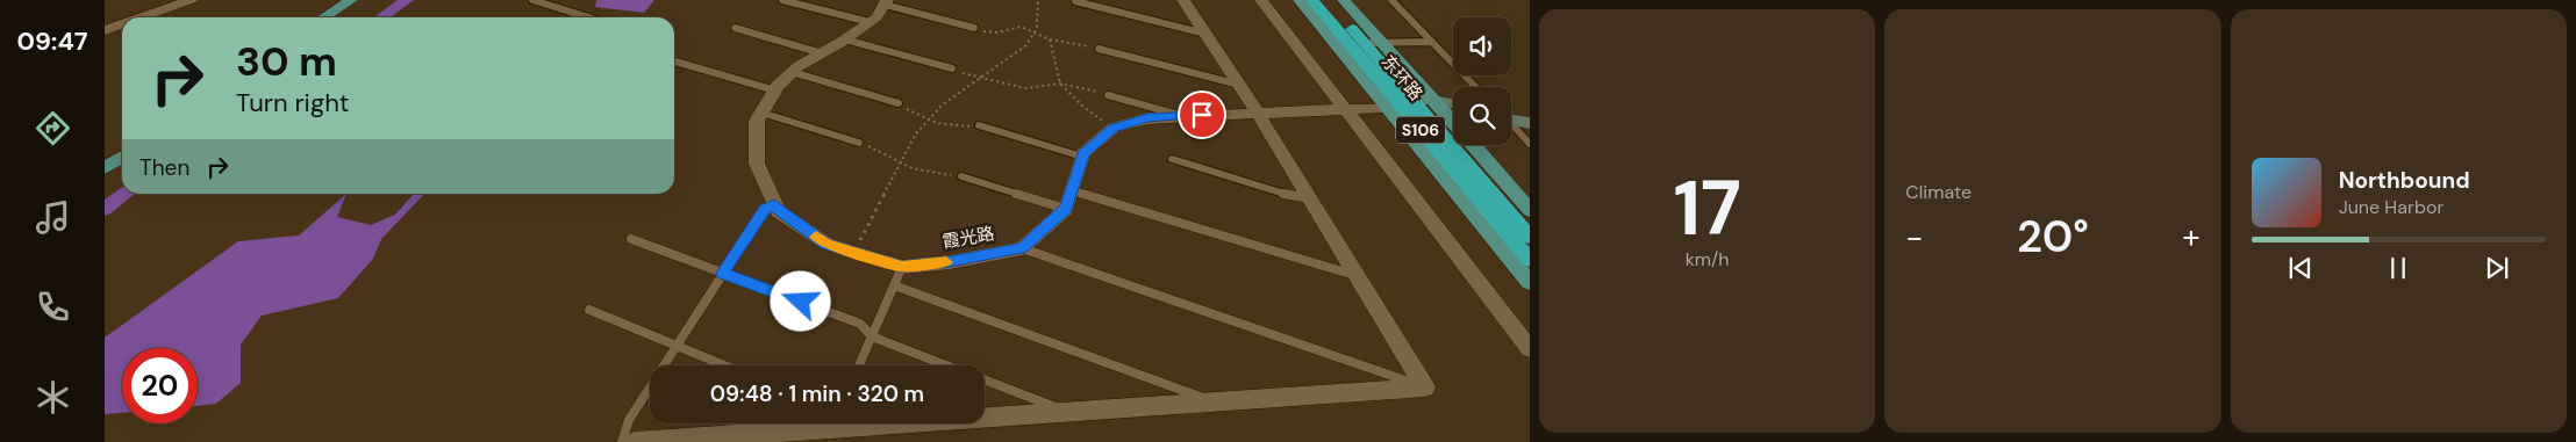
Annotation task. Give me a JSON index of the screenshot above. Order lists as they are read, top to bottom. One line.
{"streets":{"highway":["东环路","S106"],"street":["霞光路"]},"page":{"tabs":"09:47","tile":[["17","km/h"],"Climate"],"turn":["30 m","Turn right"],"then":"Then","song":["Northbound","June Harbor"],"heat":["−","20°","+"],"limit":"20","trip":"09:48 · 1 min · 320 m"}}
